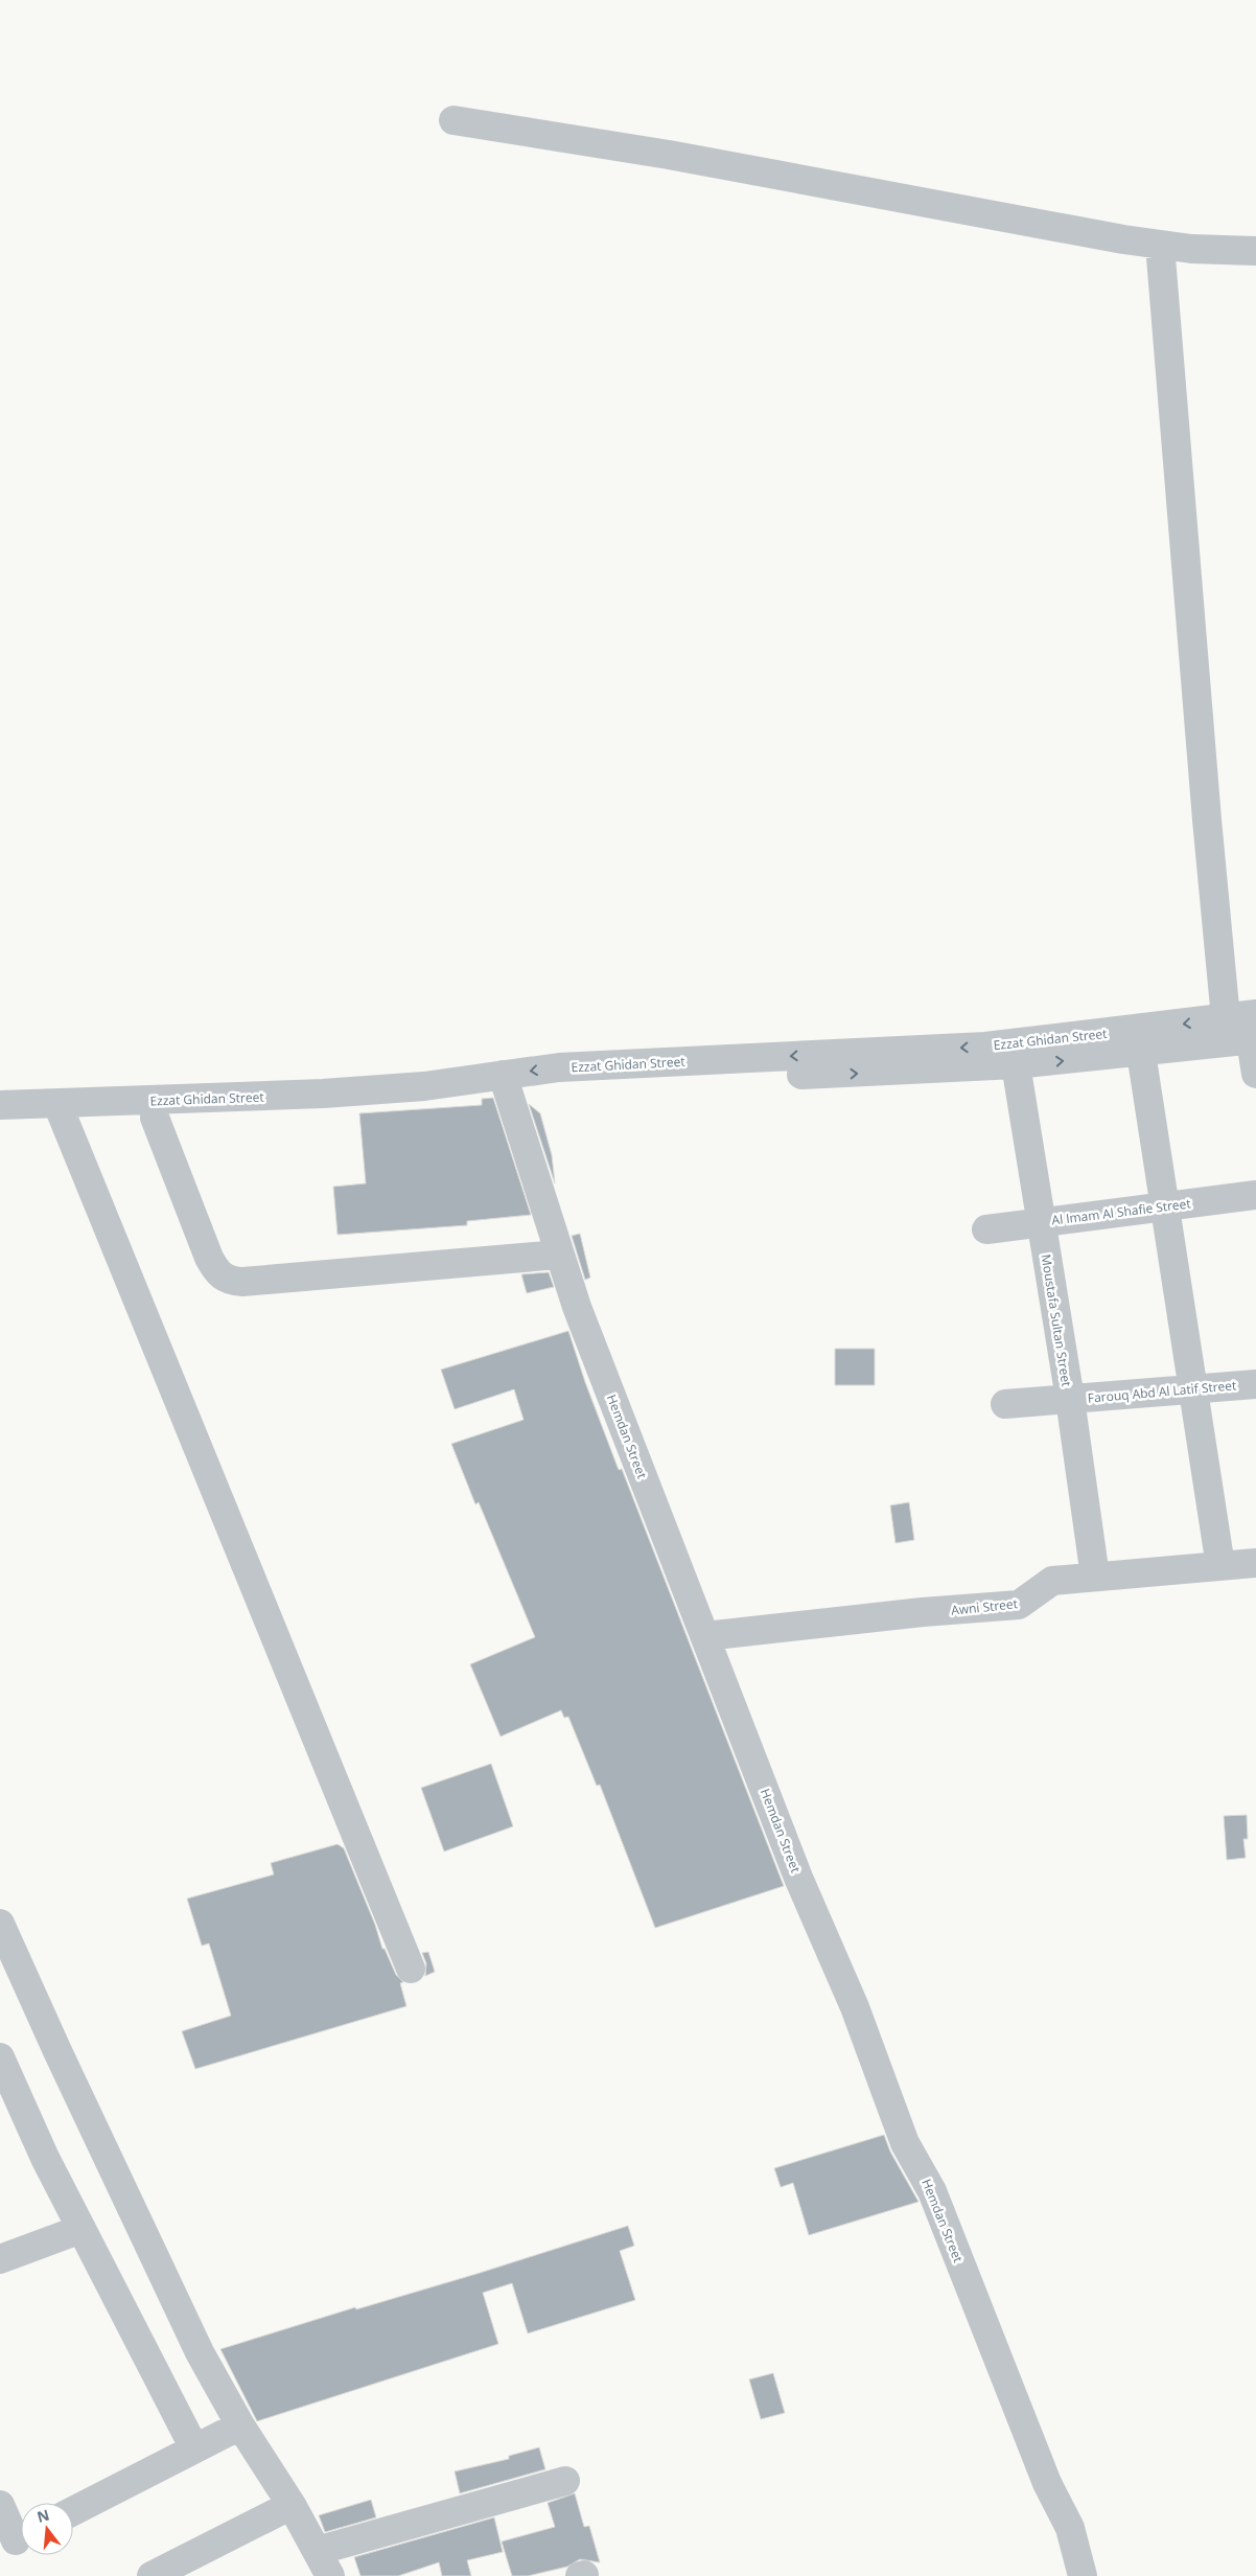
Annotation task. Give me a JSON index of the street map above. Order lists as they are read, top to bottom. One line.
{"streets":{"street":["Ezzat Ghidan Street","Al Imam Al Shafie Street","Moustafa Sultan Street","Farouq Abd Al Latif Street","Hemdan Street","Awni Street"]},"crossings":[["Ezzat Ghidan Street","Moustafa Sultan Street"],["Ezzat Ghidan Street","Hemdan Street"],["Al Imam Al Shafie Street","Moustafa Sultan Street"],["Moustafa Sultan Street","Farouq Abd Al Latif Street"],["Moustafa Sultan Street","Awni Street"],["Hemdan Street","Awni Street"]],"north":"top"}
